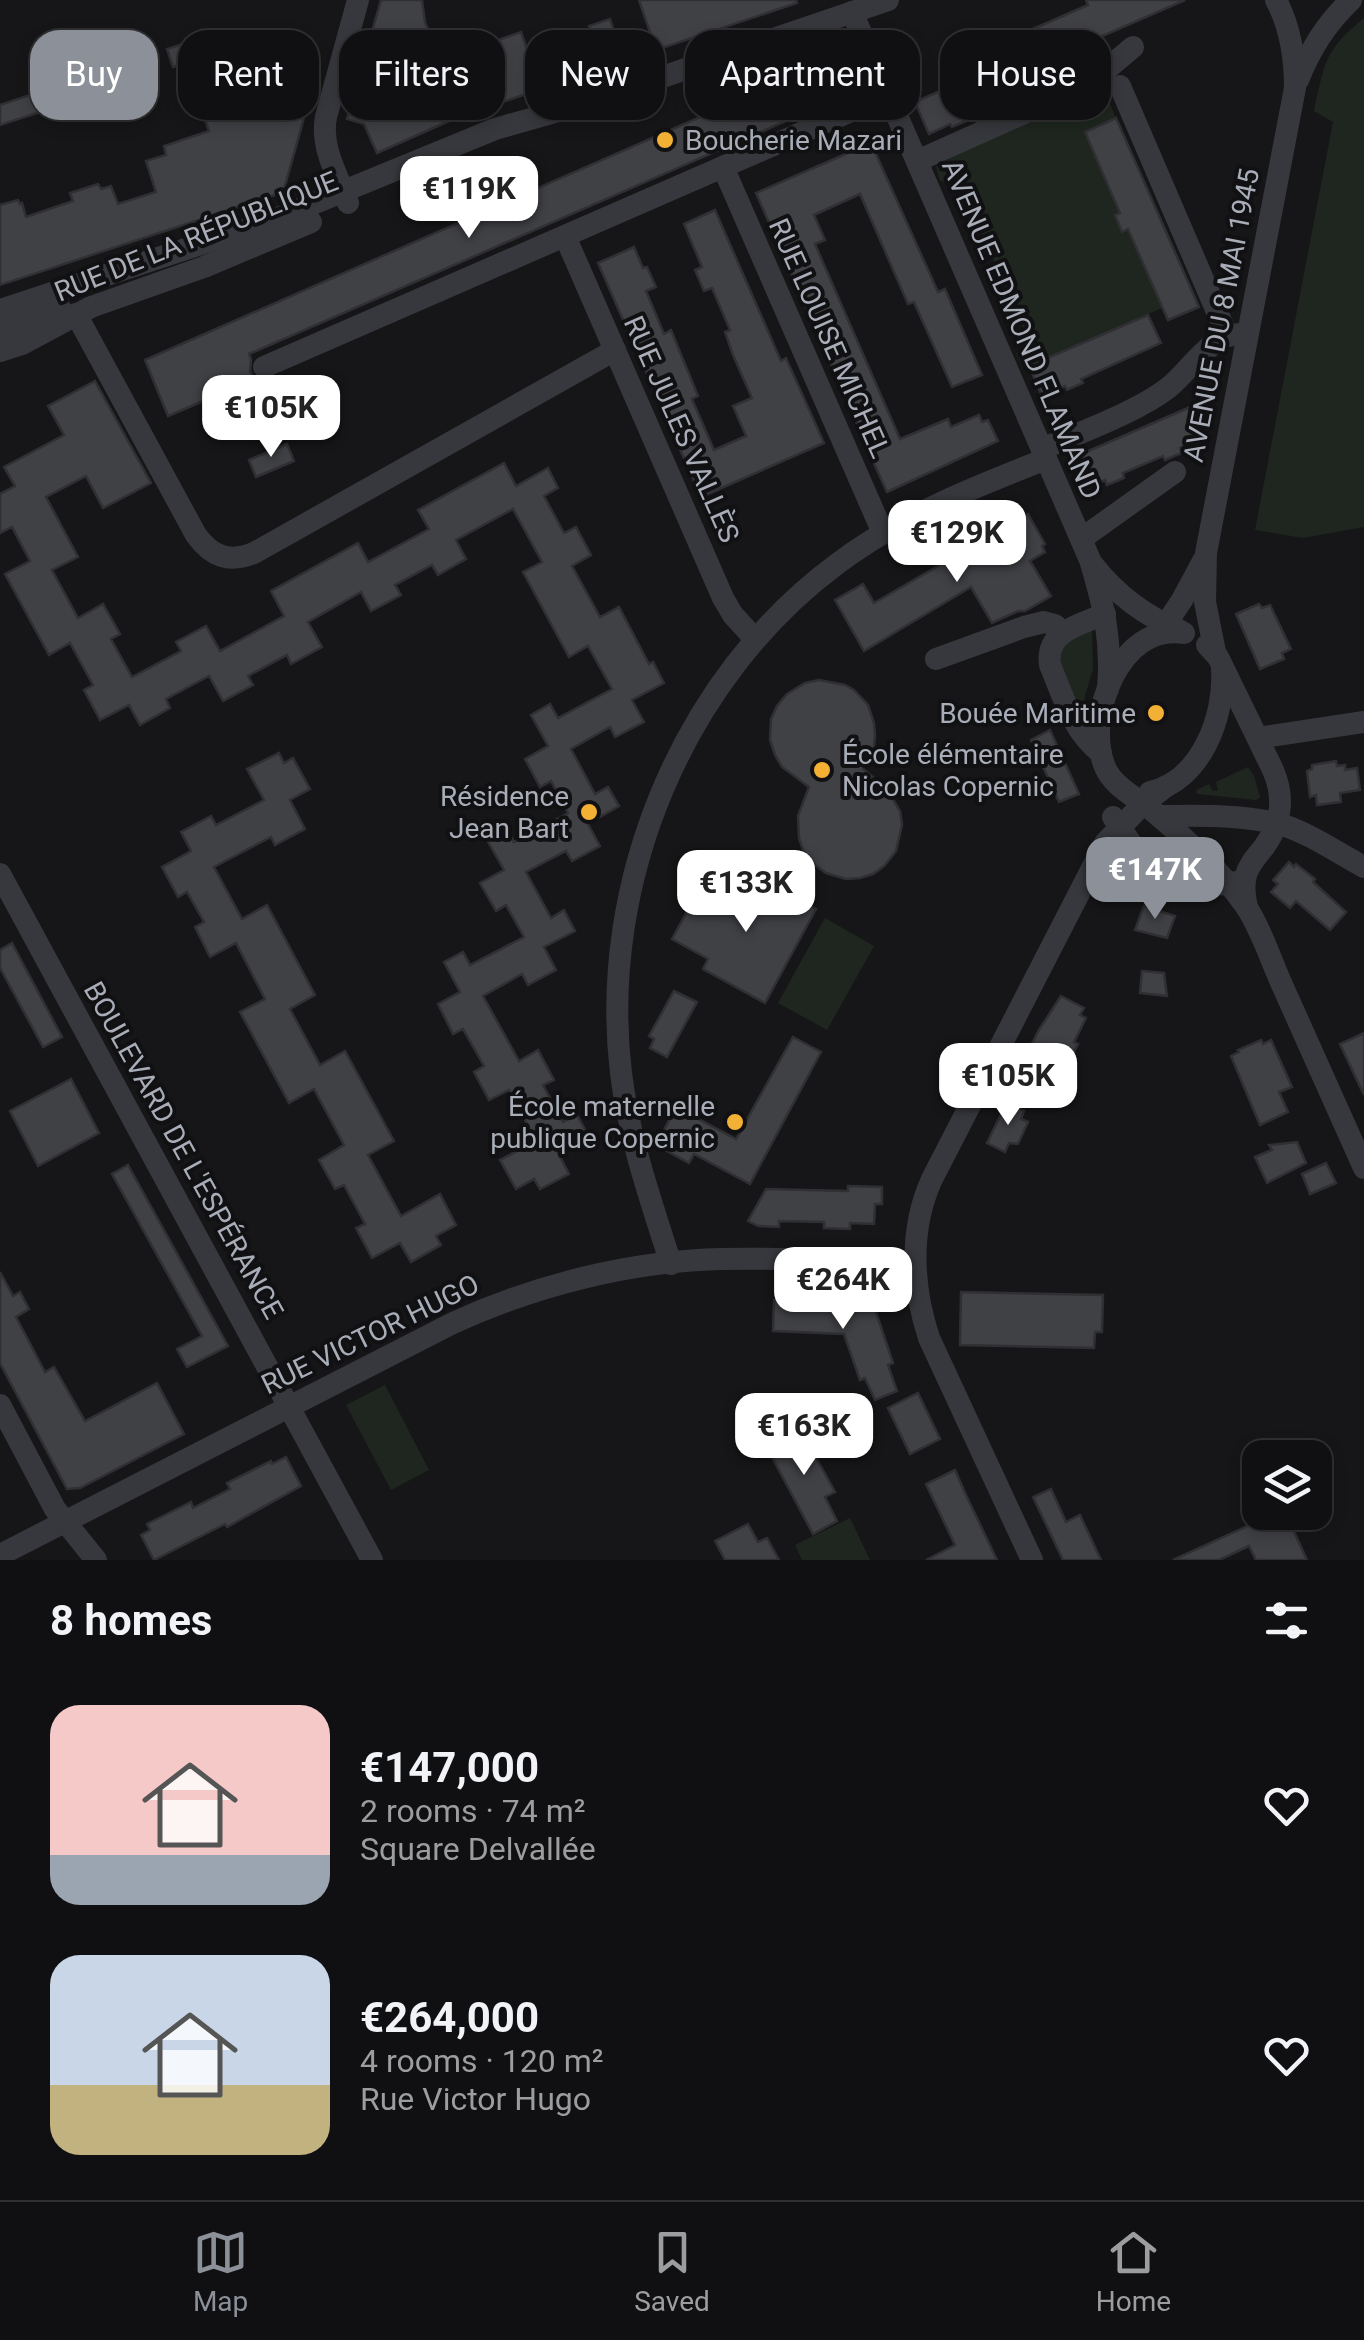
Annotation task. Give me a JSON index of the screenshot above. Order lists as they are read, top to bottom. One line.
{"streets":{"street":["RUE DE LA RÉPUBLIQUE","AVENUE DU 8 MAI 1945","AVENUE EDMOND FLAMAND","RUE LOUISE MICHEL","RUE JULES VALLÈS","BOULEVARD DE L'ESPÉRANCE","RUE VICTOR HUGO"]},"crossings":[["RUE DE LA RÉPUBLIQUE","AVENUE EDMOND FLAMAND"],["BOULEVARD DE L'ESPÉRANCE","RUE VICTOR HUGO"]],"places":["Boucherie Mazari","Bouée Maritime","École élémentaire Nicolas Copernic","Résidence Jean Bart","École maternelle publique Copernic"],"page":{"chip":["Buy","Rent","Filters","New","Apartment","House"],"price":["€119K","€105K","€129K","€147K","€133K","€105K","€264K","€163K"],"heading":"8 homes","list":[{"name":"€147,000","note":"2 rooms · 74 m² · Square Delvallée"},{"name":"€264,000","note":"4 rooms · 120 m² · Rue Victor Hugo"}],"tabs":["Map","Saved","Home"]}}
